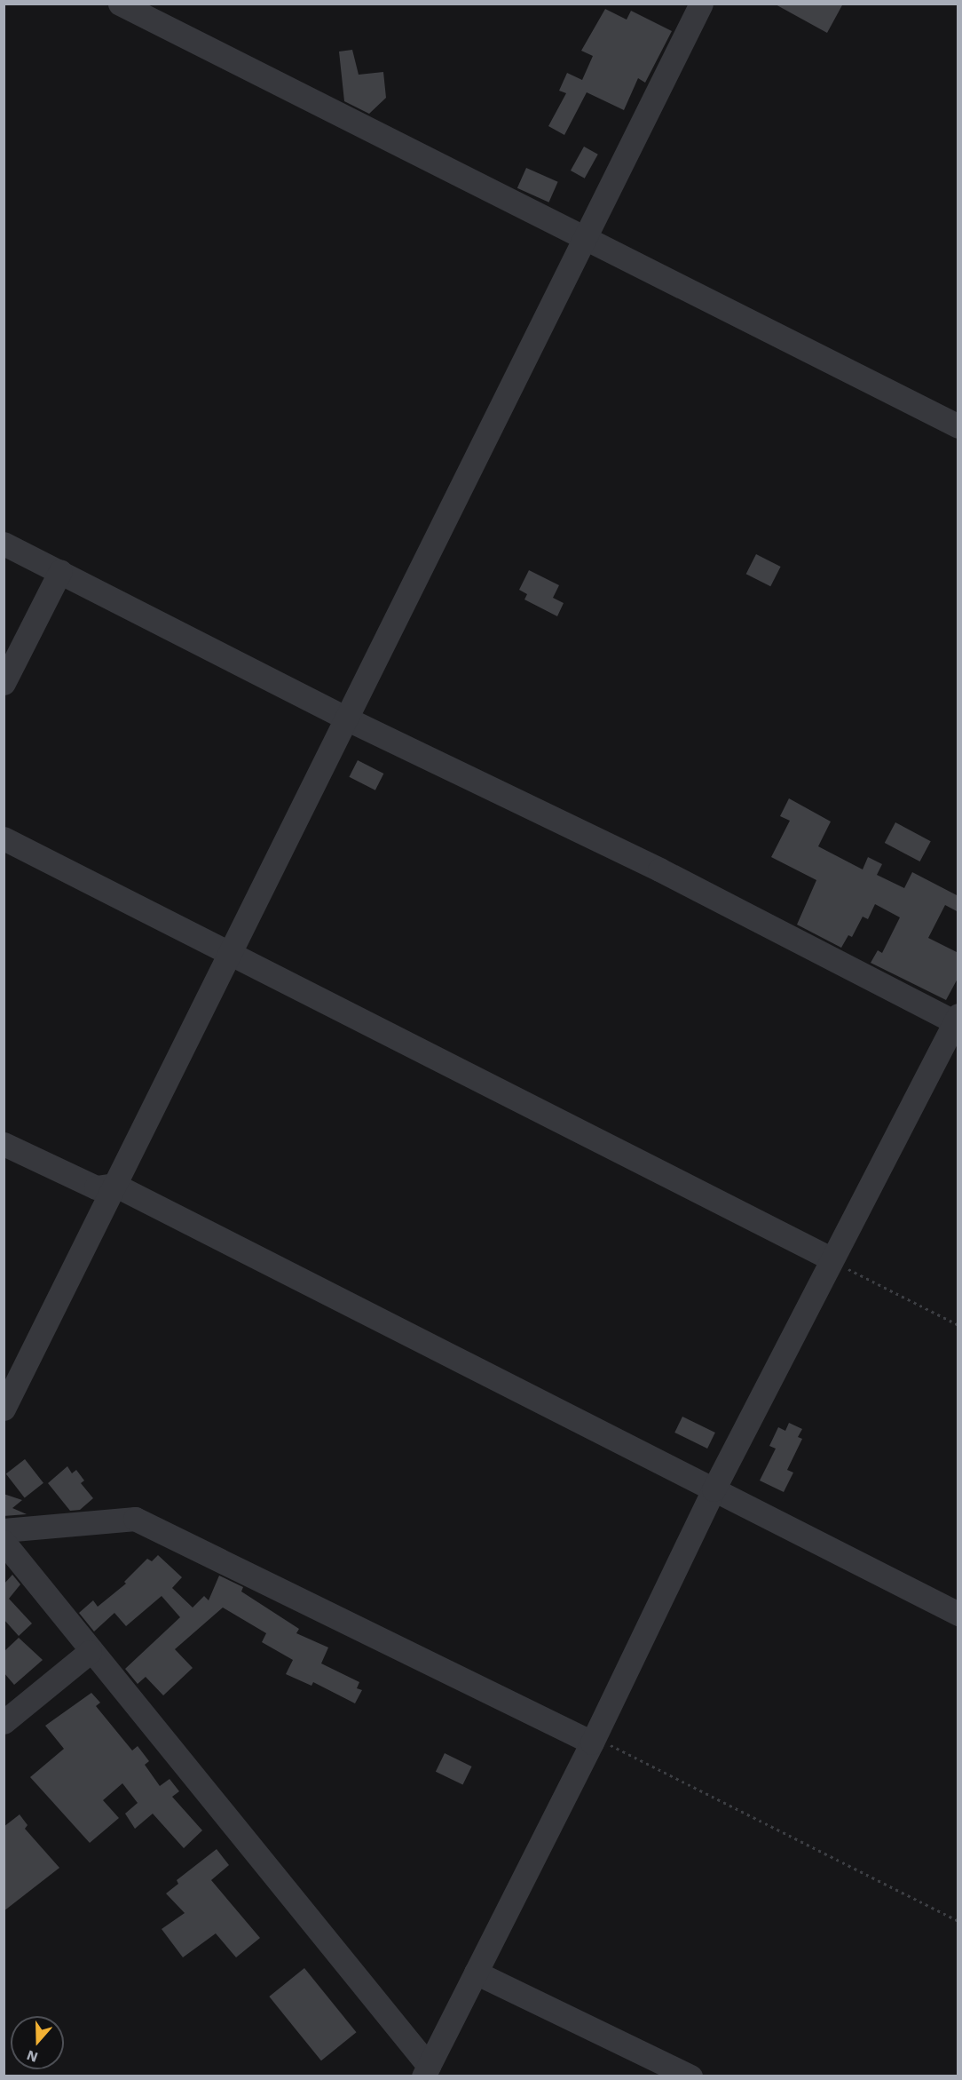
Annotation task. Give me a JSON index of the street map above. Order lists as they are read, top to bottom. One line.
{"north":"bottom"}
